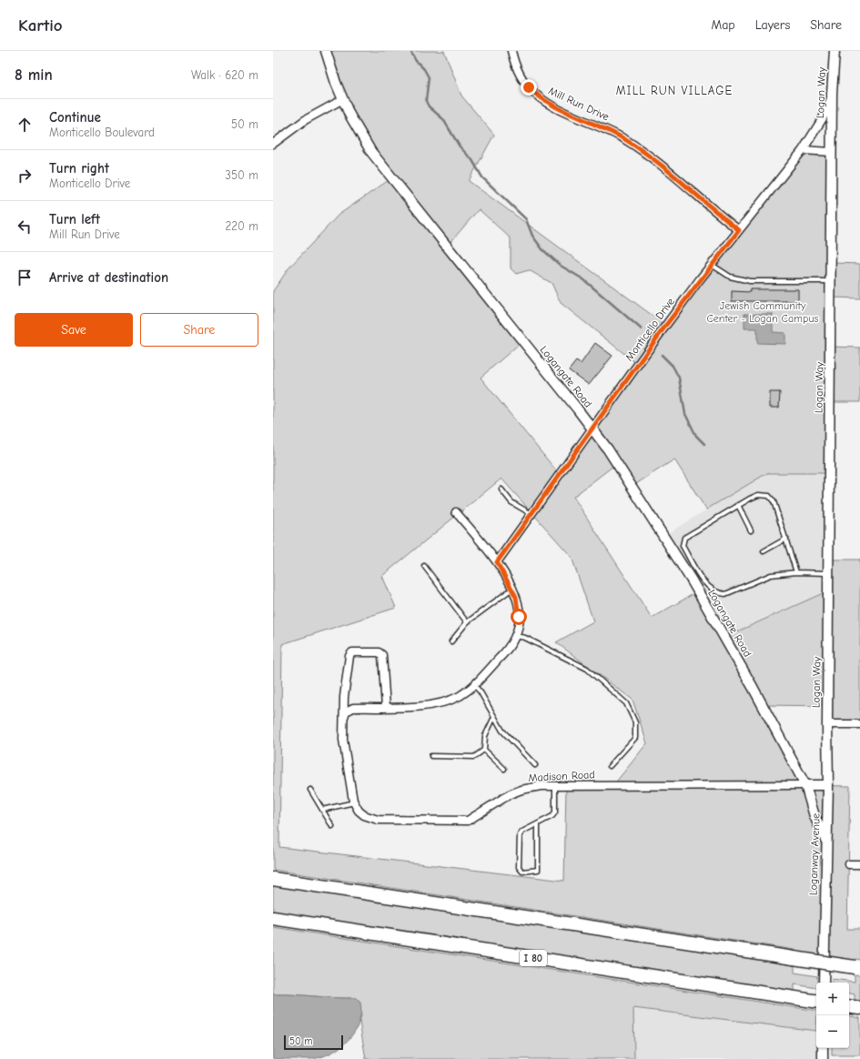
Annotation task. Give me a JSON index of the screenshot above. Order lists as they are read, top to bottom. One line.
{"streets":{"highway":["I 80"],"street":["Logan Way","Mill Run Drive","Monticello Drive","Logangate Road","Madison Road","Loganway Avenue"]},"crossings":[["Logan Way","Monticello Drive"],["Logan Way","Loganway Avenue"],["Mill Run Drive","Monticello Drive"],["Monticello Drive","Logangate Road"],["Logangate Road","Madison Road"],["Logangate Road","Loganway Avenue"]],"districts":["MILL RUN VILLAGE"],"parks":["Jewish Community Center - Logan Campus"],"scale_bar":"50 m","page":{"header":"Kartio","nav":["Map","Layers","Share"],"heading":["8 min","Walk · 620 m"],"list":[["Continue","Monticello Boulevard","50 m"],["Turn right","Monticello Drive","350 m"],["Turn left","Mill Run Drive","220 m"],"Arrive at destination"],"buttons":["Save","Share"],"map_buttons":["+","−"],"scale":"50 m"}}
